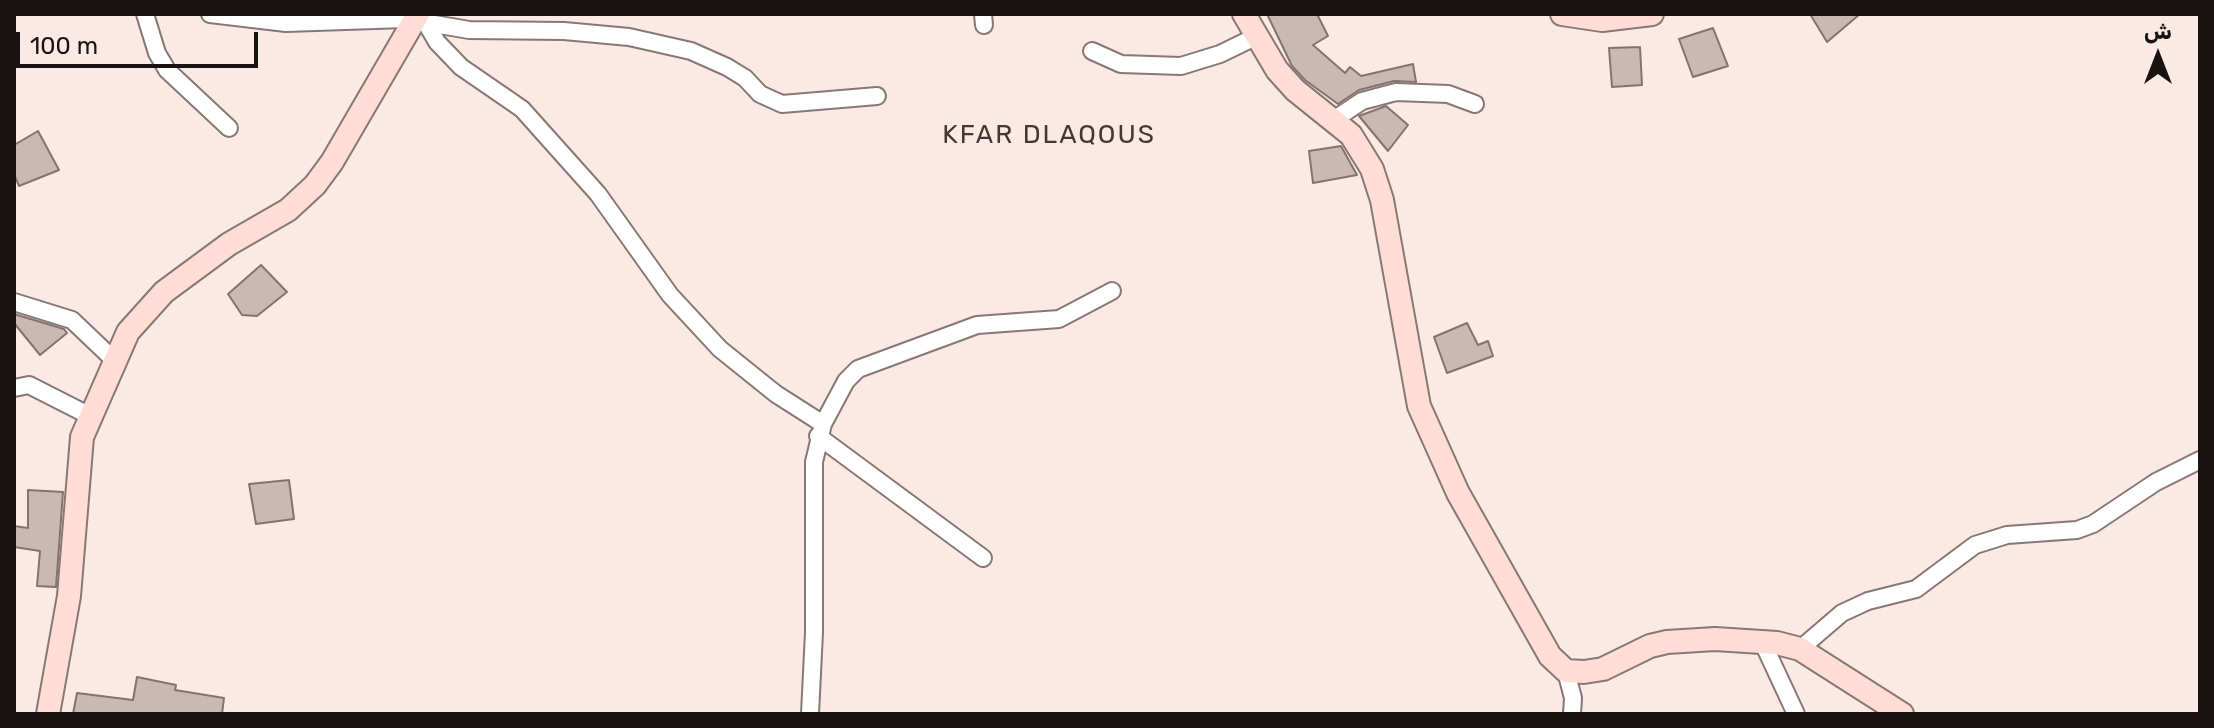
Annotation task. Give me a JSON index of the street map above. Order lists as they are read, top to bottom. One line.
{"districts":["KFAR DLAQOUS"],"scale_bar":"100 m","north":"top"}
